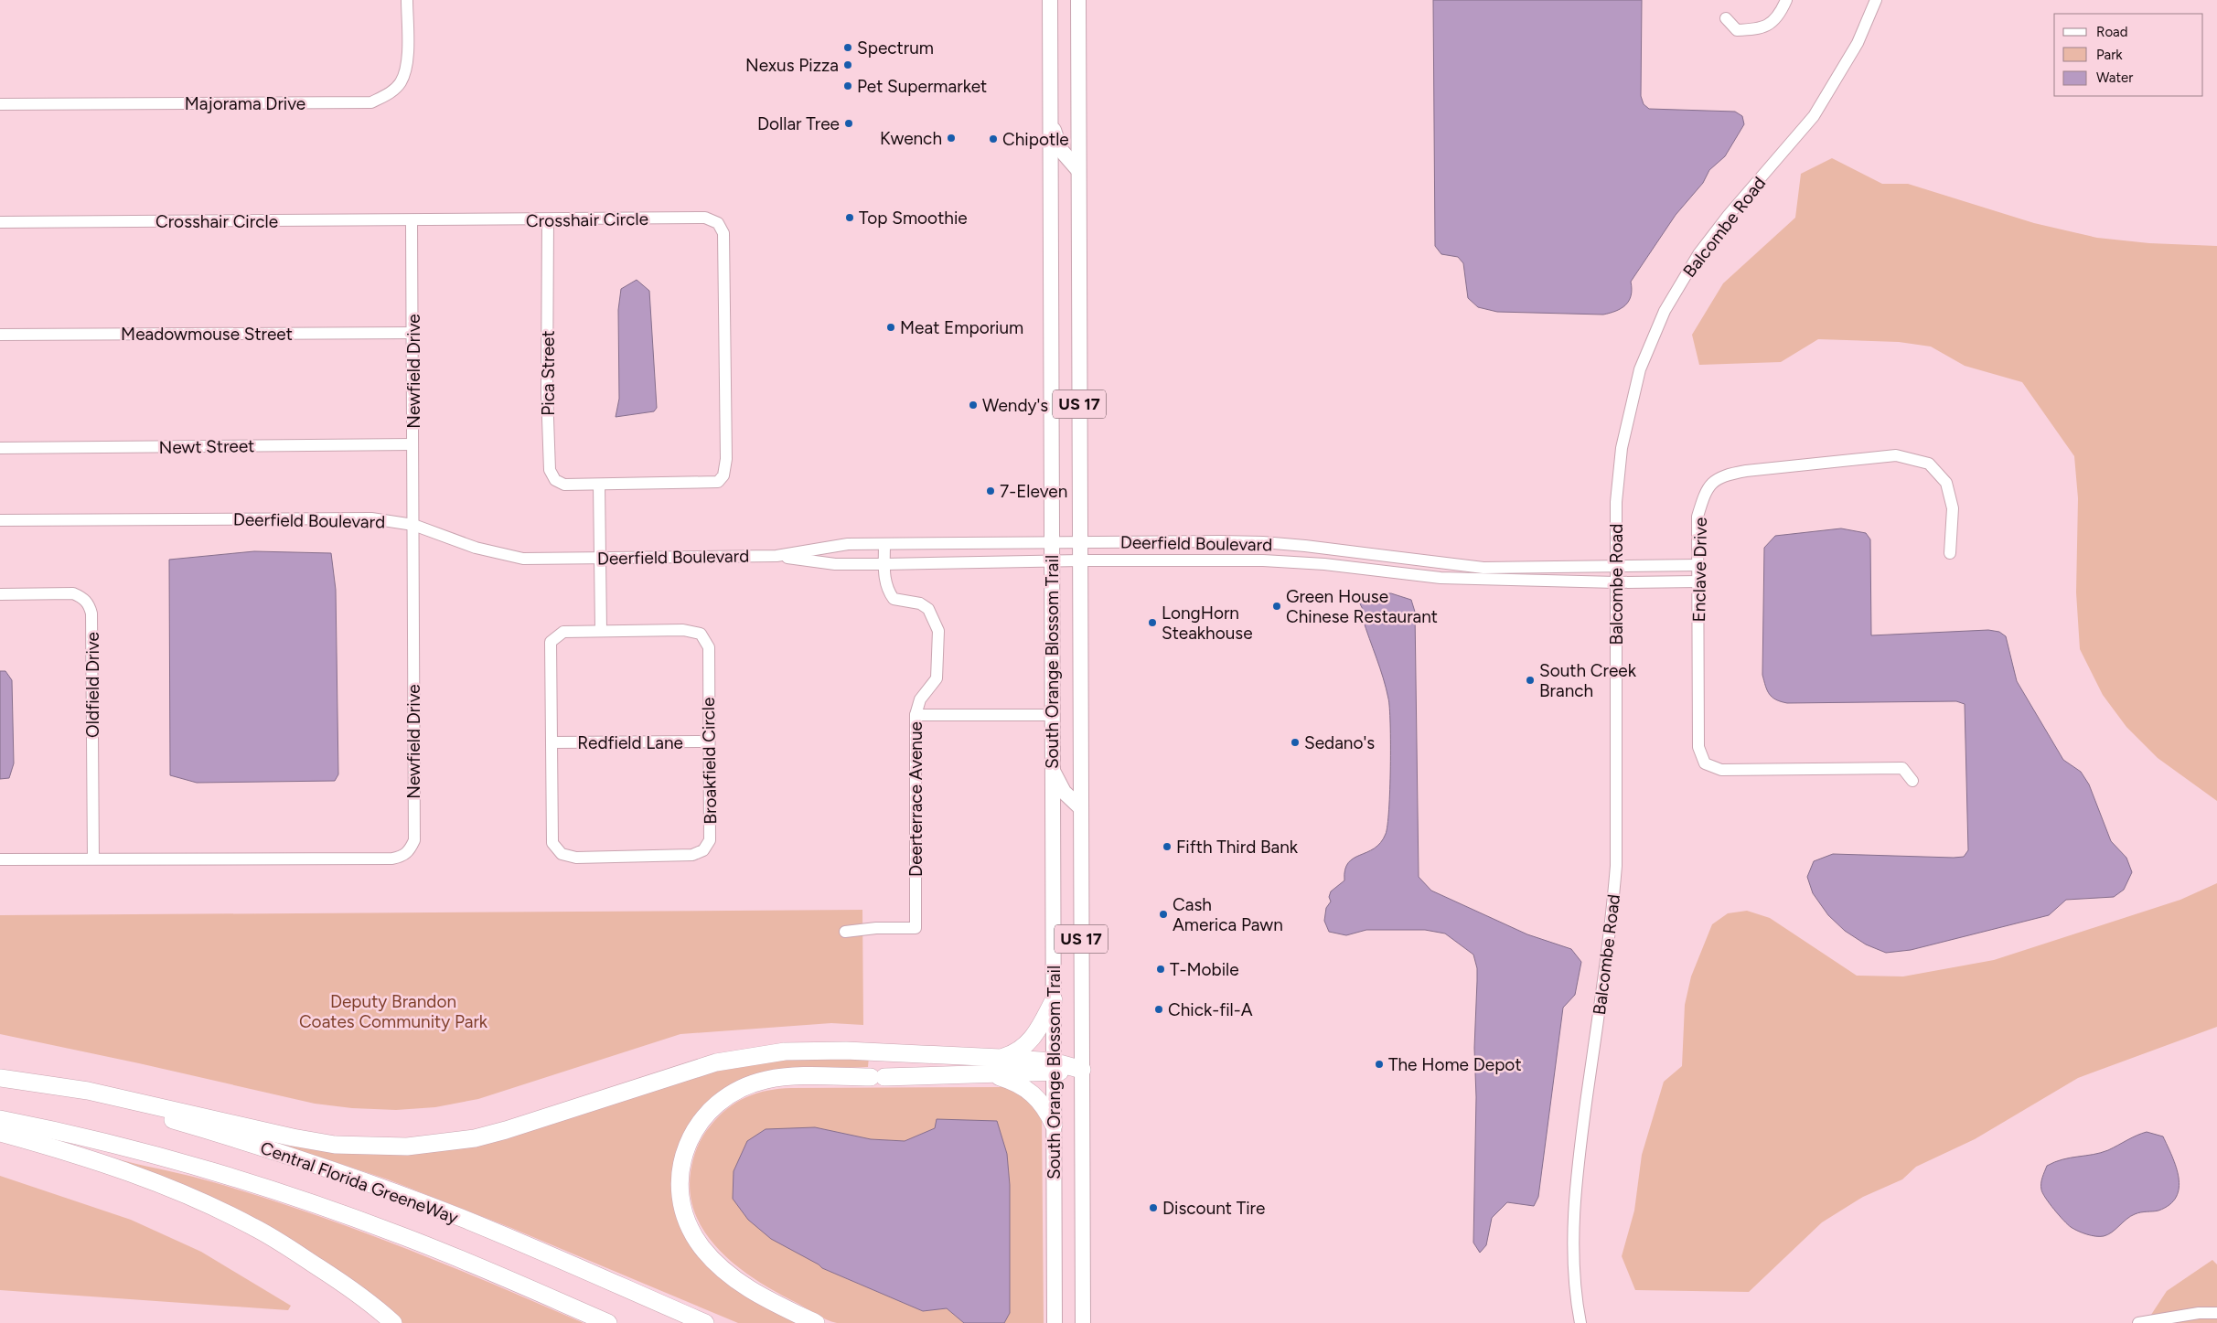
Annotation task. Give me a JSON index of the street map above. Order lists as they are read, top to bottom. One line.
{"streets":{"highway":["Central Florida GreeneWay"],"main road":["US 17","South Orange Blossom Trail"],"street":["Majorama Drive","Crosshair Circle","Balcombe Road","Meadowmouse Street","Newfield Drive","Pica Street","Newt Street","Deerfield Boulevard","Enclave Drive","Oldfield Drive","Redfield Lane","Broakfield Circle","Deerterrace Avenue"]},"crossings":[["Crosshair Circle","Newfield Drive"],["Crosshair Circle","Pica Street"],["Balcombe Road","Deerfield Boulevard"],["Meadowmouse Street","Newfield Drive"],["Newfield Drive","Newt Street"],["Newfield Drive","Deerfield Boulevard"],["Newfield Drive","Oldfield Drive"],["Deerfield Boulevard","Enclave Drive"],["Deerfield Boulevard","South Orange Blossom Trail"],["Deerfield Boulevard","Deerterrace Avenue"],["Redfield Lane","Broakfield Circle"]],"parks":["Deputy Brandon Coates Community Park"],"places":["Spectrum","Nexus Pizza","Pet Supermarket","Dollar Tree","Kwench","Chipotle","Top Smoothie","Meat Emporium","Wendy's","7-Eleven","Green House Chinese Restaurant","LongHorn Steakhouse","South Creek Branch","Sedano's","Fifth Third Bank","Cash America Pawn","T-Mobile","Chick-fil-A","The Home Depot","Discount Tire"],"legend":["Road","Park","Water"]}
